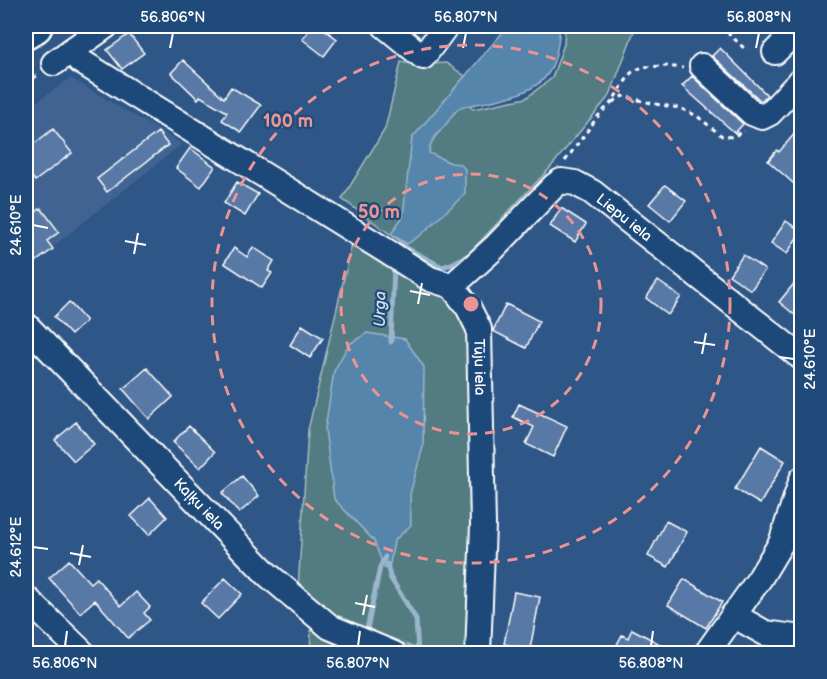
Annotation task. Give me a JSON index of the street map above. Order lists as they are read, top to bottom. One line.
{"streets":{"street":["Liepu iela","Tūju iela","Kaļķu iela"]},"water":["Urga"],"coordinates":["56.806°N","56.807°N","56.808°N","24.610°E","24.612°E"],"rings":["100 m","50 m"]}
